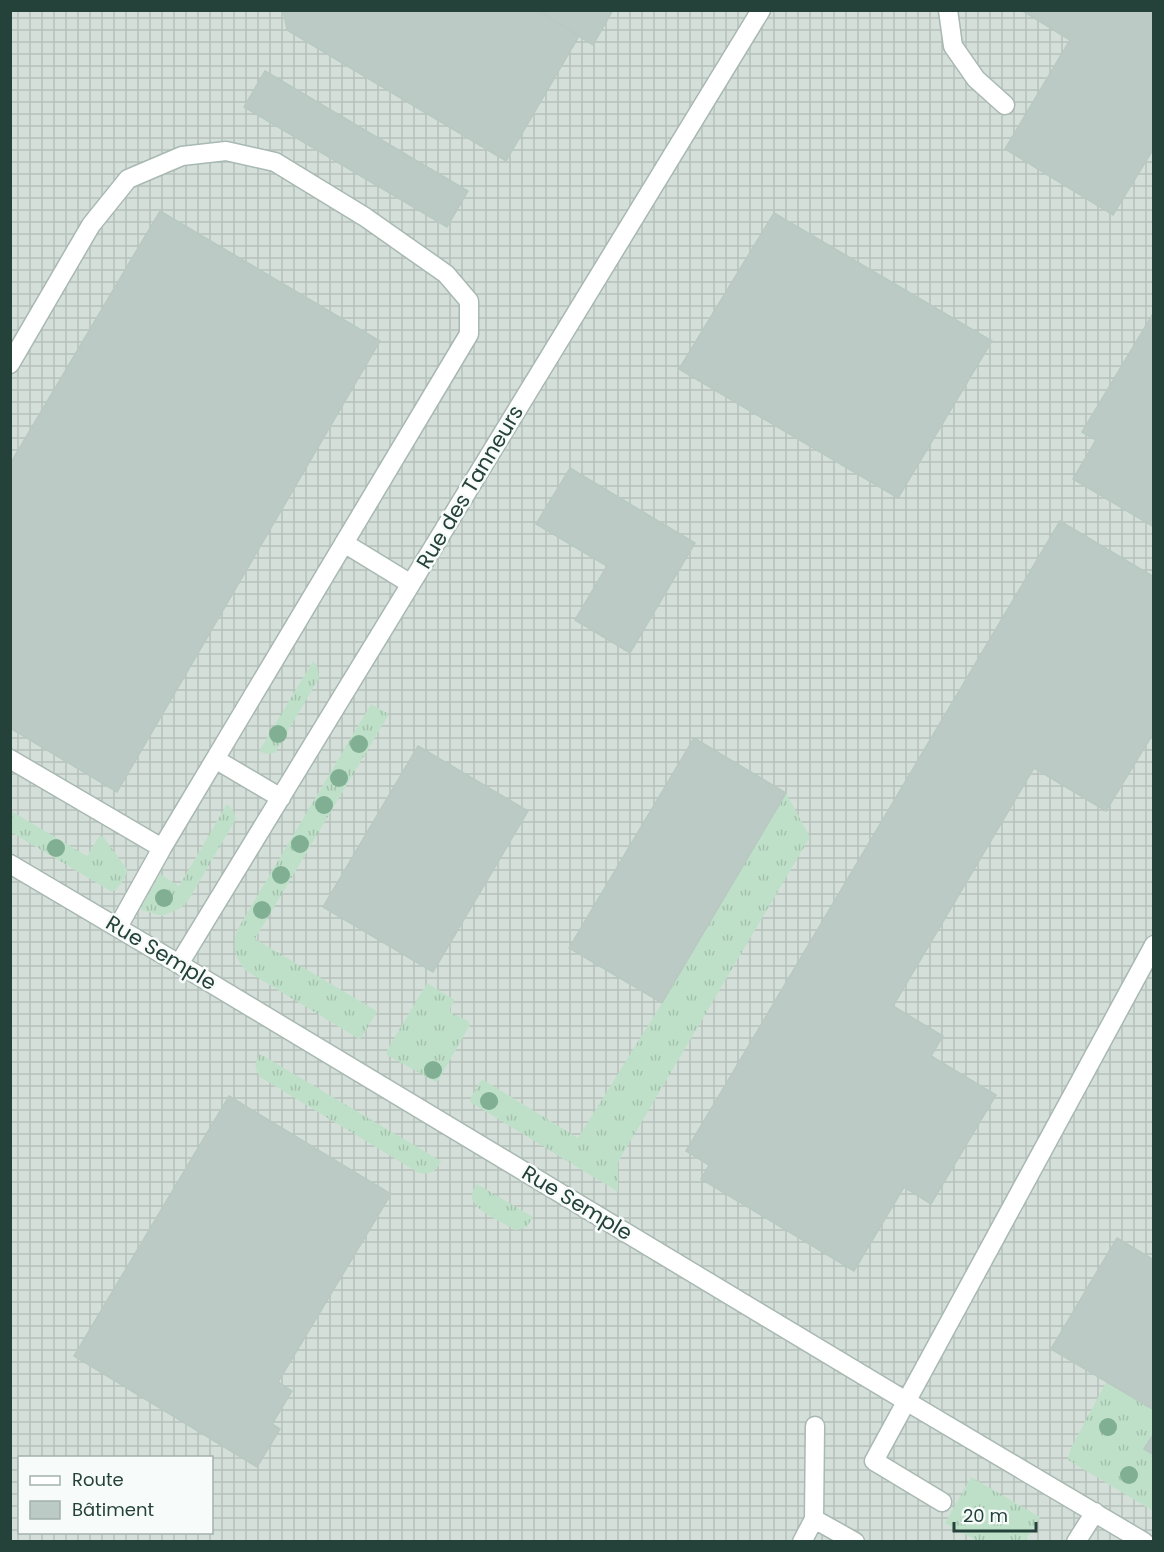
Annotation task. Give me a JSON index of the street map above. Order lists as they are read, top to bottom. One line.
{"streets":{"street":["Rue des Tanneurs","Rue Semple"]},"crossings":[["Rue des Tanneurs","Rue Semple"]],"legend":["Route","Bâtiment"],"scale_bar":"20 m"}
